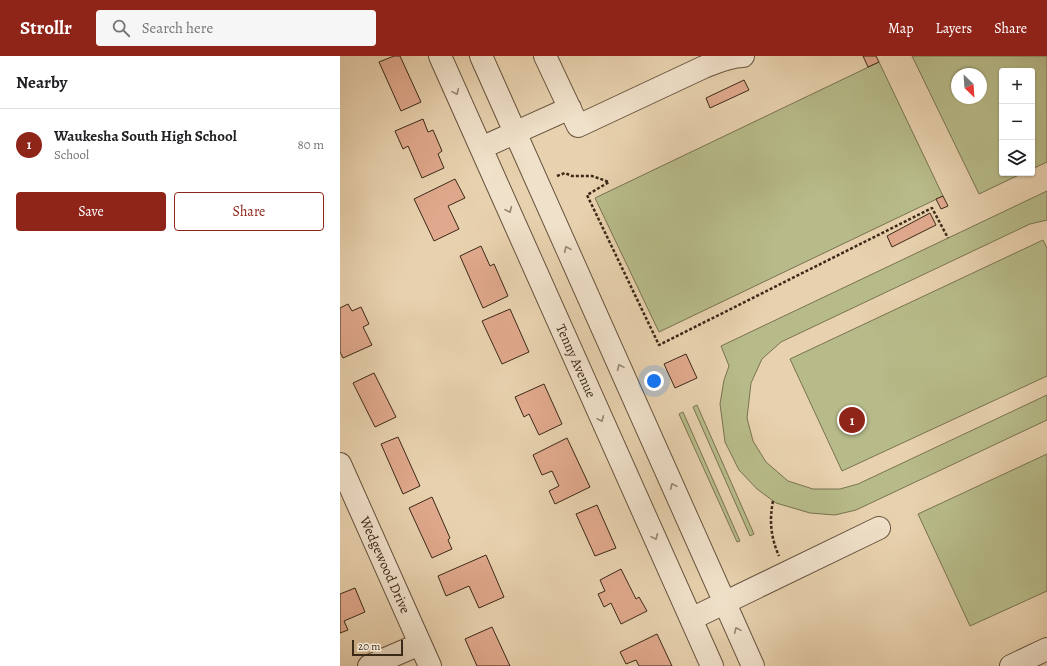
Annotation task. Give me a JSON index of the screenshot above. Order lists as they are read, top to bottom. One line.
{"streets":{"street":["Tenny Avenue","Wedgewood Drive"]},"scale_bar":"20 m","north":"bottom right","page":{"header":"Strollr","search":"Search here","nav":["Map","Layers","Share"],"heading":"Nearby","map_buttons":["+","−"],"list":[{"mark":"1","name":"Waukesha South High School","note":"School","value":"80 m"}],"buttons":["Save","Share"],"pins":"1","scale":"20 m"}}
